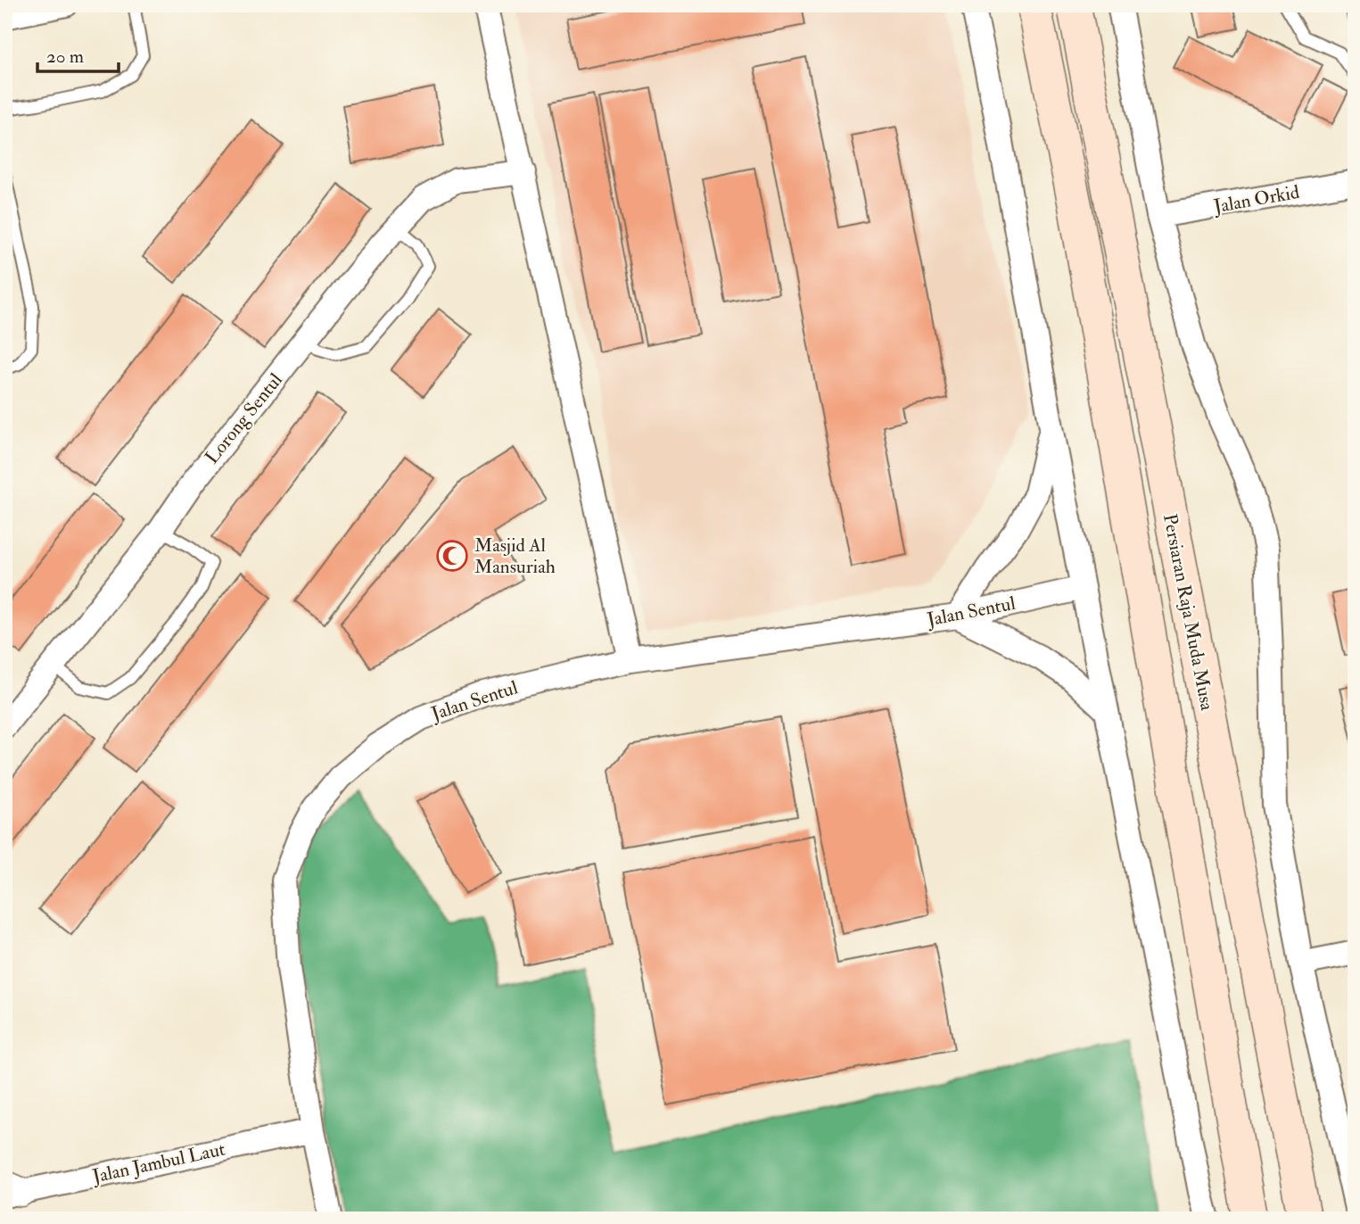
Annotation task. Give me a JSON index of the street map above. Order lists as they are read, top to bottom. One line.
{"streets":{"main road":["Persiaran Raja Muda Musa"],"street":["Jalan Orkid","Lorong Sentul","Jalan Sentul","Jalan Jambul Laut"]},"crossings":[["Jalan Sentul","Jalan Jambul Laut"]],"places":{"mosque":["Masjid Al Mansuriah"]},"scale_bar":"20 m"}
